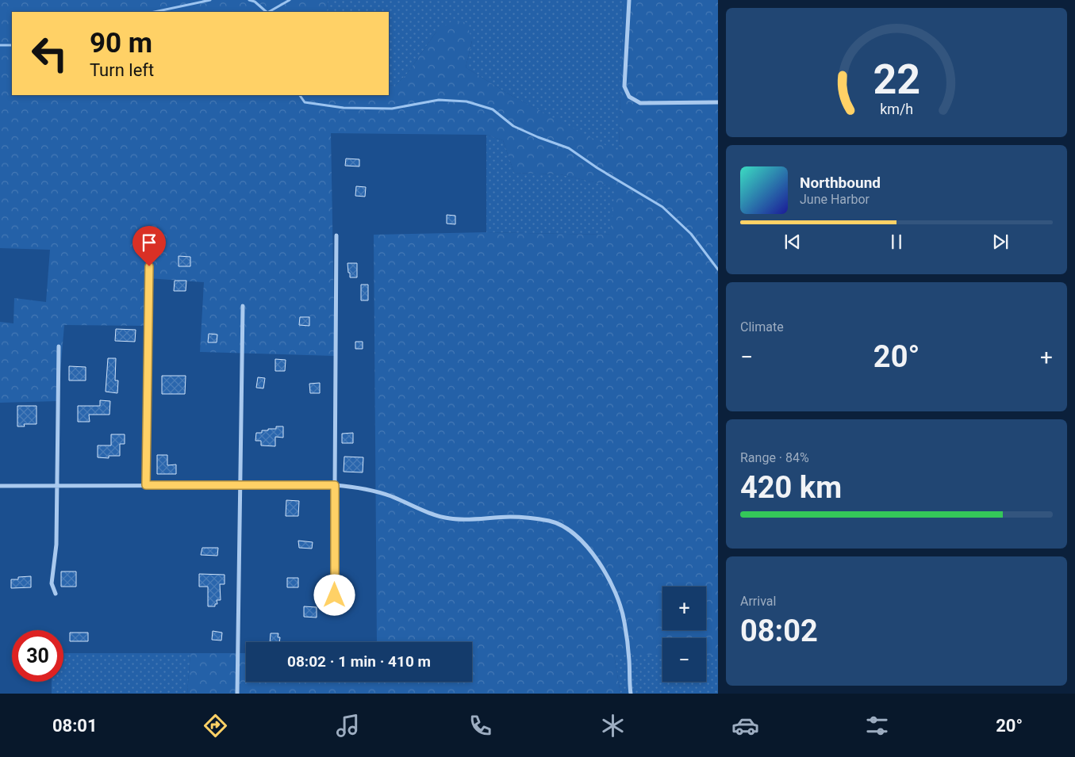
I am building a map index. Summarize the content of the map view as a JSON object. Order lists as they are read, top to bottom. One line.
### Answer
{"page":{"turn":["90 m","Turn left"],"song":["Northbound","June Harbor"],"tile":["Climate",["Range · 84%","420 km"],["Arrival","08:02"]],"heat":["−","20°","+"],"map_buttons":["+","−"],"limit":"30","trip":"08:02 · 1 min · 410 m","tabs":["08:01","20°"],"gauge":["22","km/h"]}}
